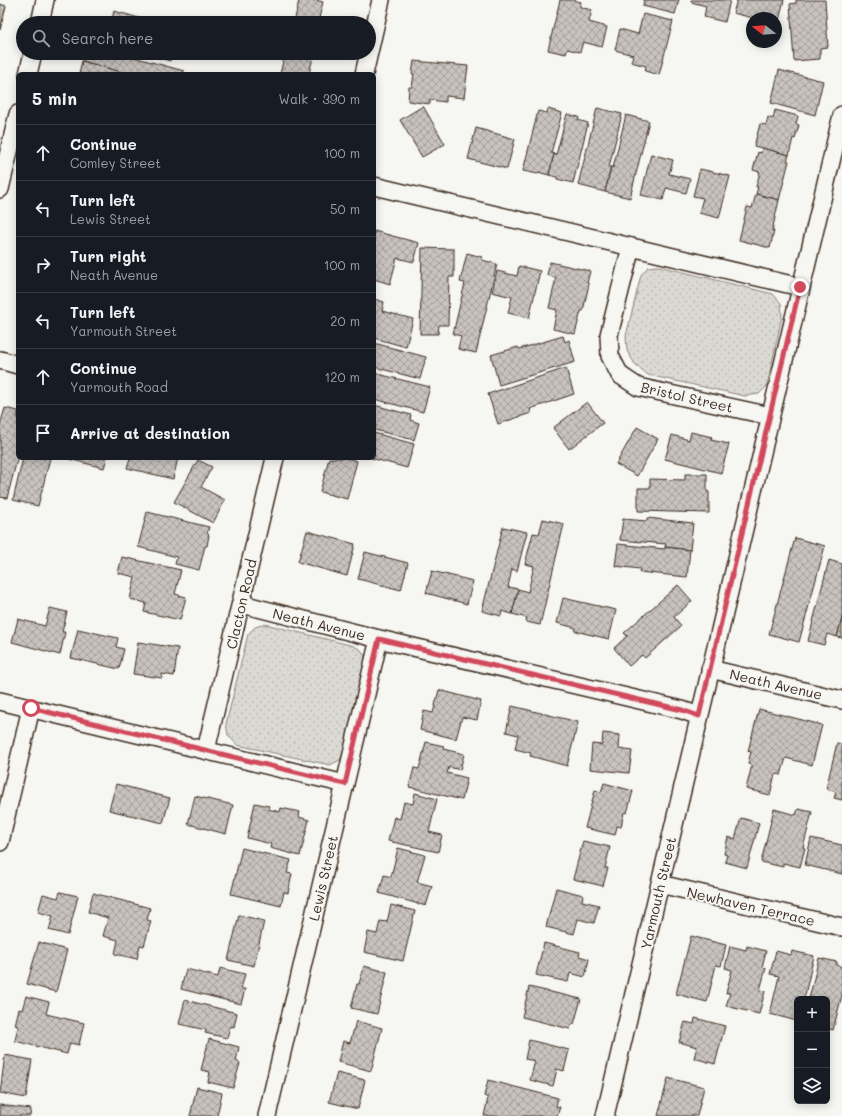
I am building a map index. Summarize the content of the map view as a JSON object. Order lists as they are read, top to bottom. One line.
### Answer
{"streets":{"street":["Bristol Street","Clacton Road","Neath Avenue","Lewis Street","Yarmouth Street","Newhaven Terrace"]},"crossings":[["Bristol Street","Yarmouth Street"],["Clacton Road","Neath Avenue"],["Neath Avenue","Lewis Street"],["Neath Avenue","Yarmouth Street"],["Yarmouth Street","Newhaven Terrace"]],"north":"left","page":{"search":"Search here","heading":["5 min","Walk · 390 m"],"list":[["Continue","Comley Street","100 m"],["Turn left","Lewis Street","50 m"],["Turn right","Neath Avenue","100 m"],["Turn left","Yarmouth Street","20 m"],["Continue","Yarmouth Road","120 m"],"Arrive at destination"],"map_buttons":["+","−"]}}
